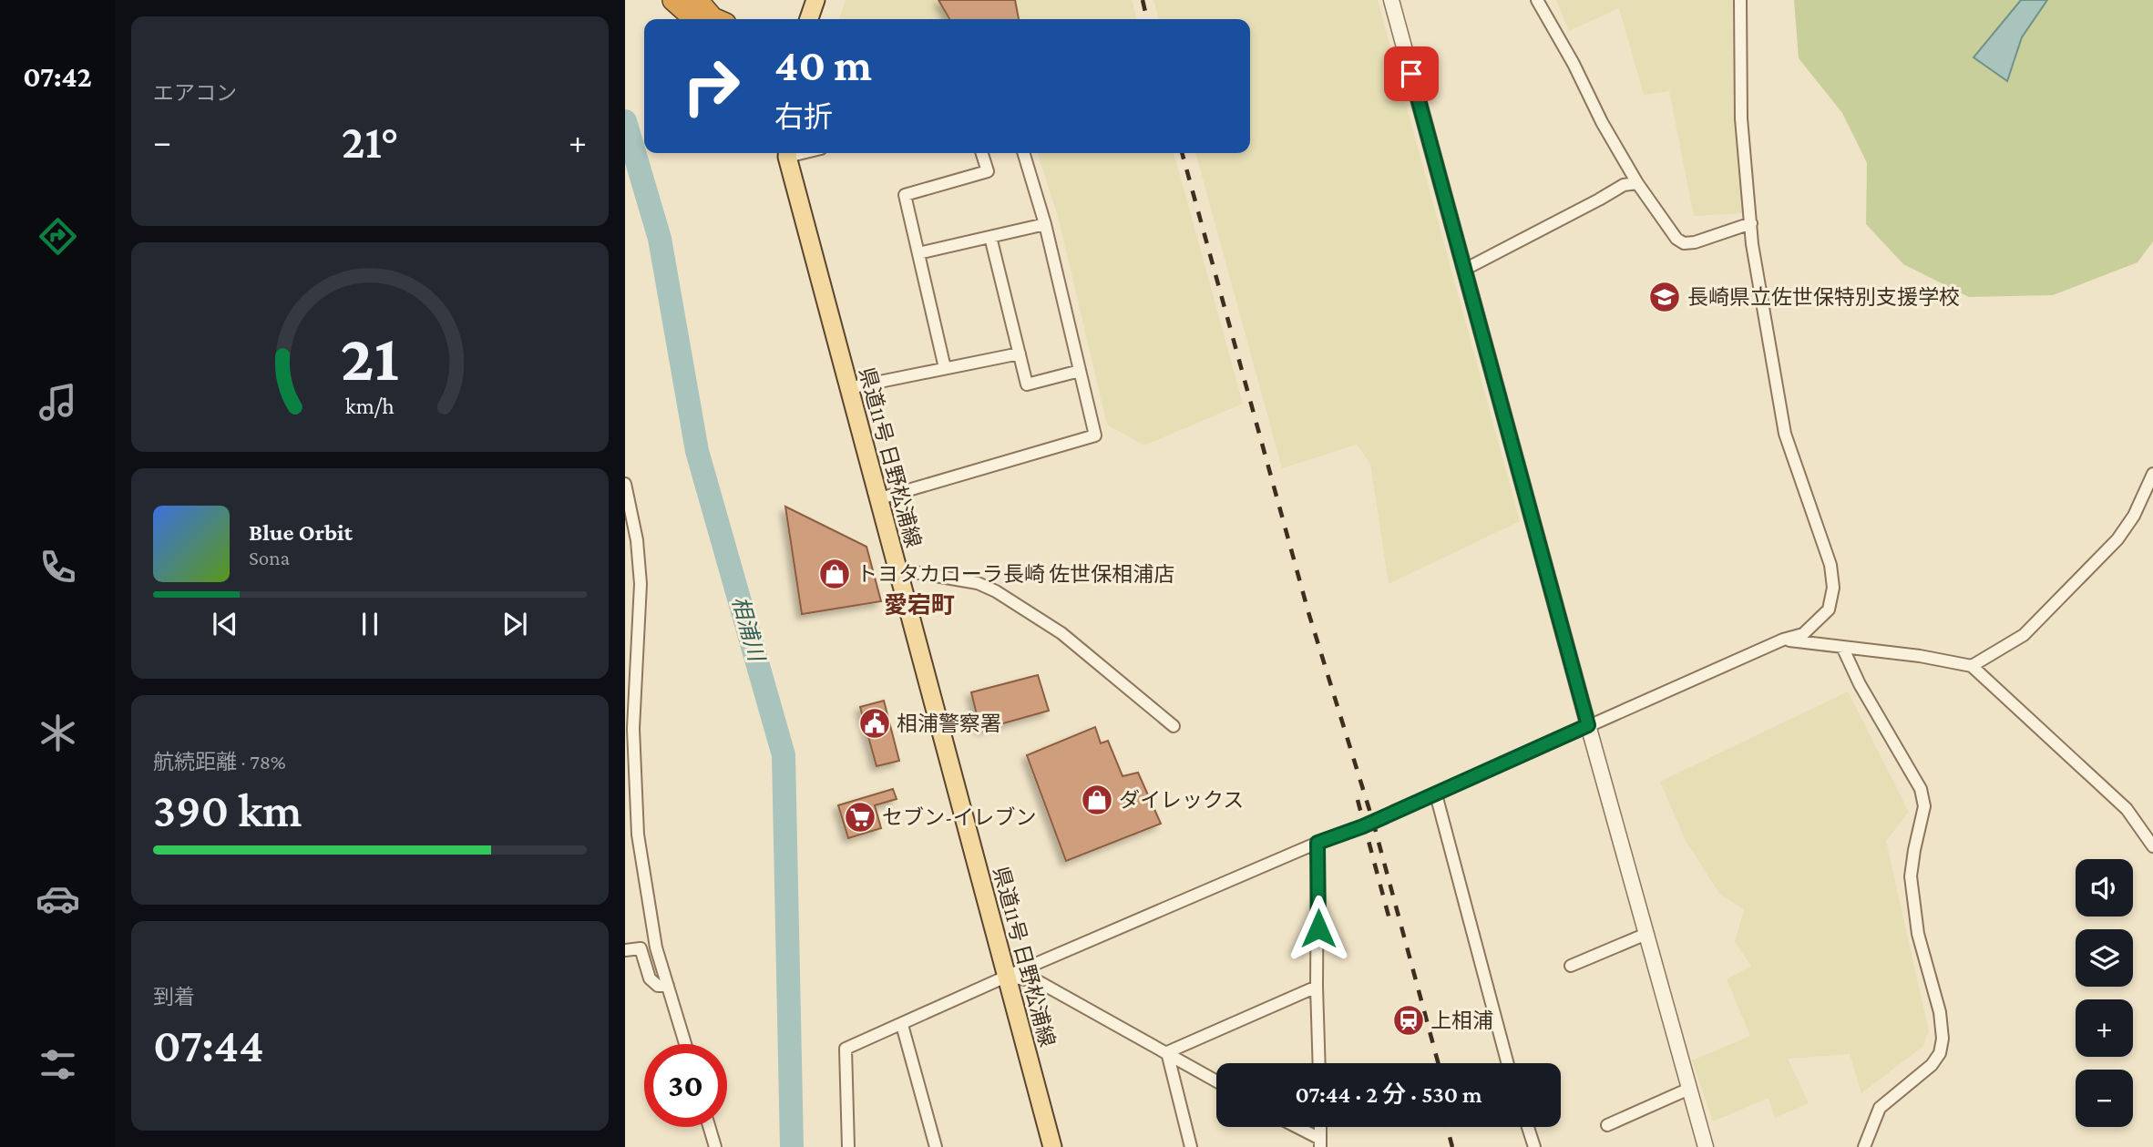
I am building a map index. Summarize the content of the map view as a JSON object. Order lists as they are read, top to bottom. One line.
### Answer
{"streets":{"main road":["県道11号 日野松浦線"]},"districts":["愛宕町"],"water":["相浦川"],"places":{"school or university":["長崎県立佐世保特別支援学校"],"shop":["トヨタカローラ長崎 佐世保相浦店","ダイレックス"],"public building":["相浦警察署"],"supermarket":["セブン-イレブン"],"station":["上相浦"]},"page":{"tabs":"07:42","tile":["エアコン",["航続距離 · 78%","390 km"],["到着","07:44"]],"turn":["40 m","右折"],"heat":["−","21°","+"],"song":["Blue Orbit","Sona"],"map_buttons":["+","−"],"limit":"30","trip":"07:44 · 2 分 · 530 m","gauge":["21","km/h"]}}
